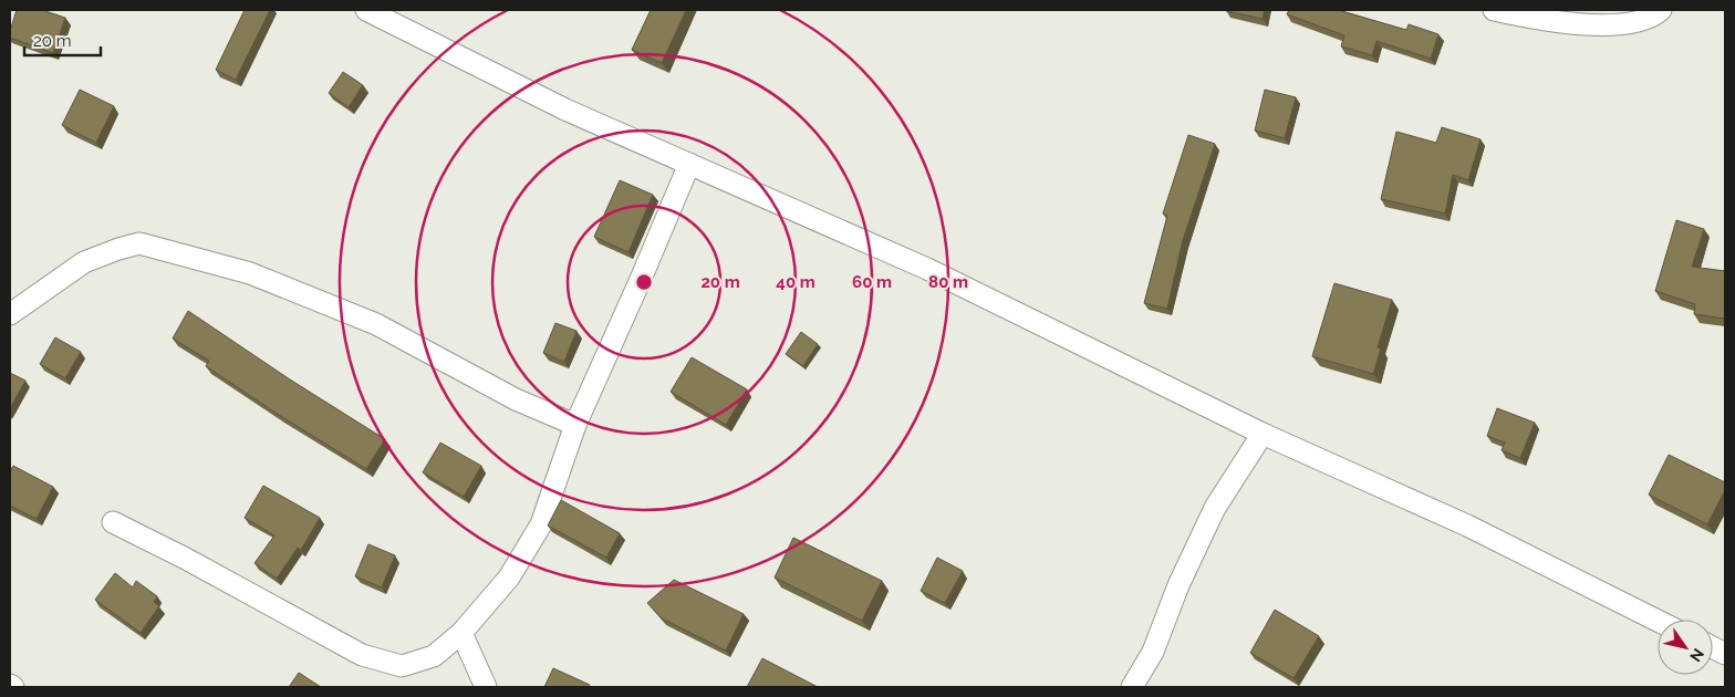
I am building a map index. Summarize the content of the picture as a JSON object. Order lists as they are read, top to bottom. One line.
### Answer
{"scale_bar":"20 m","north":"bottom right","rings":["20 m","40 m","60 m","80 m"]}
